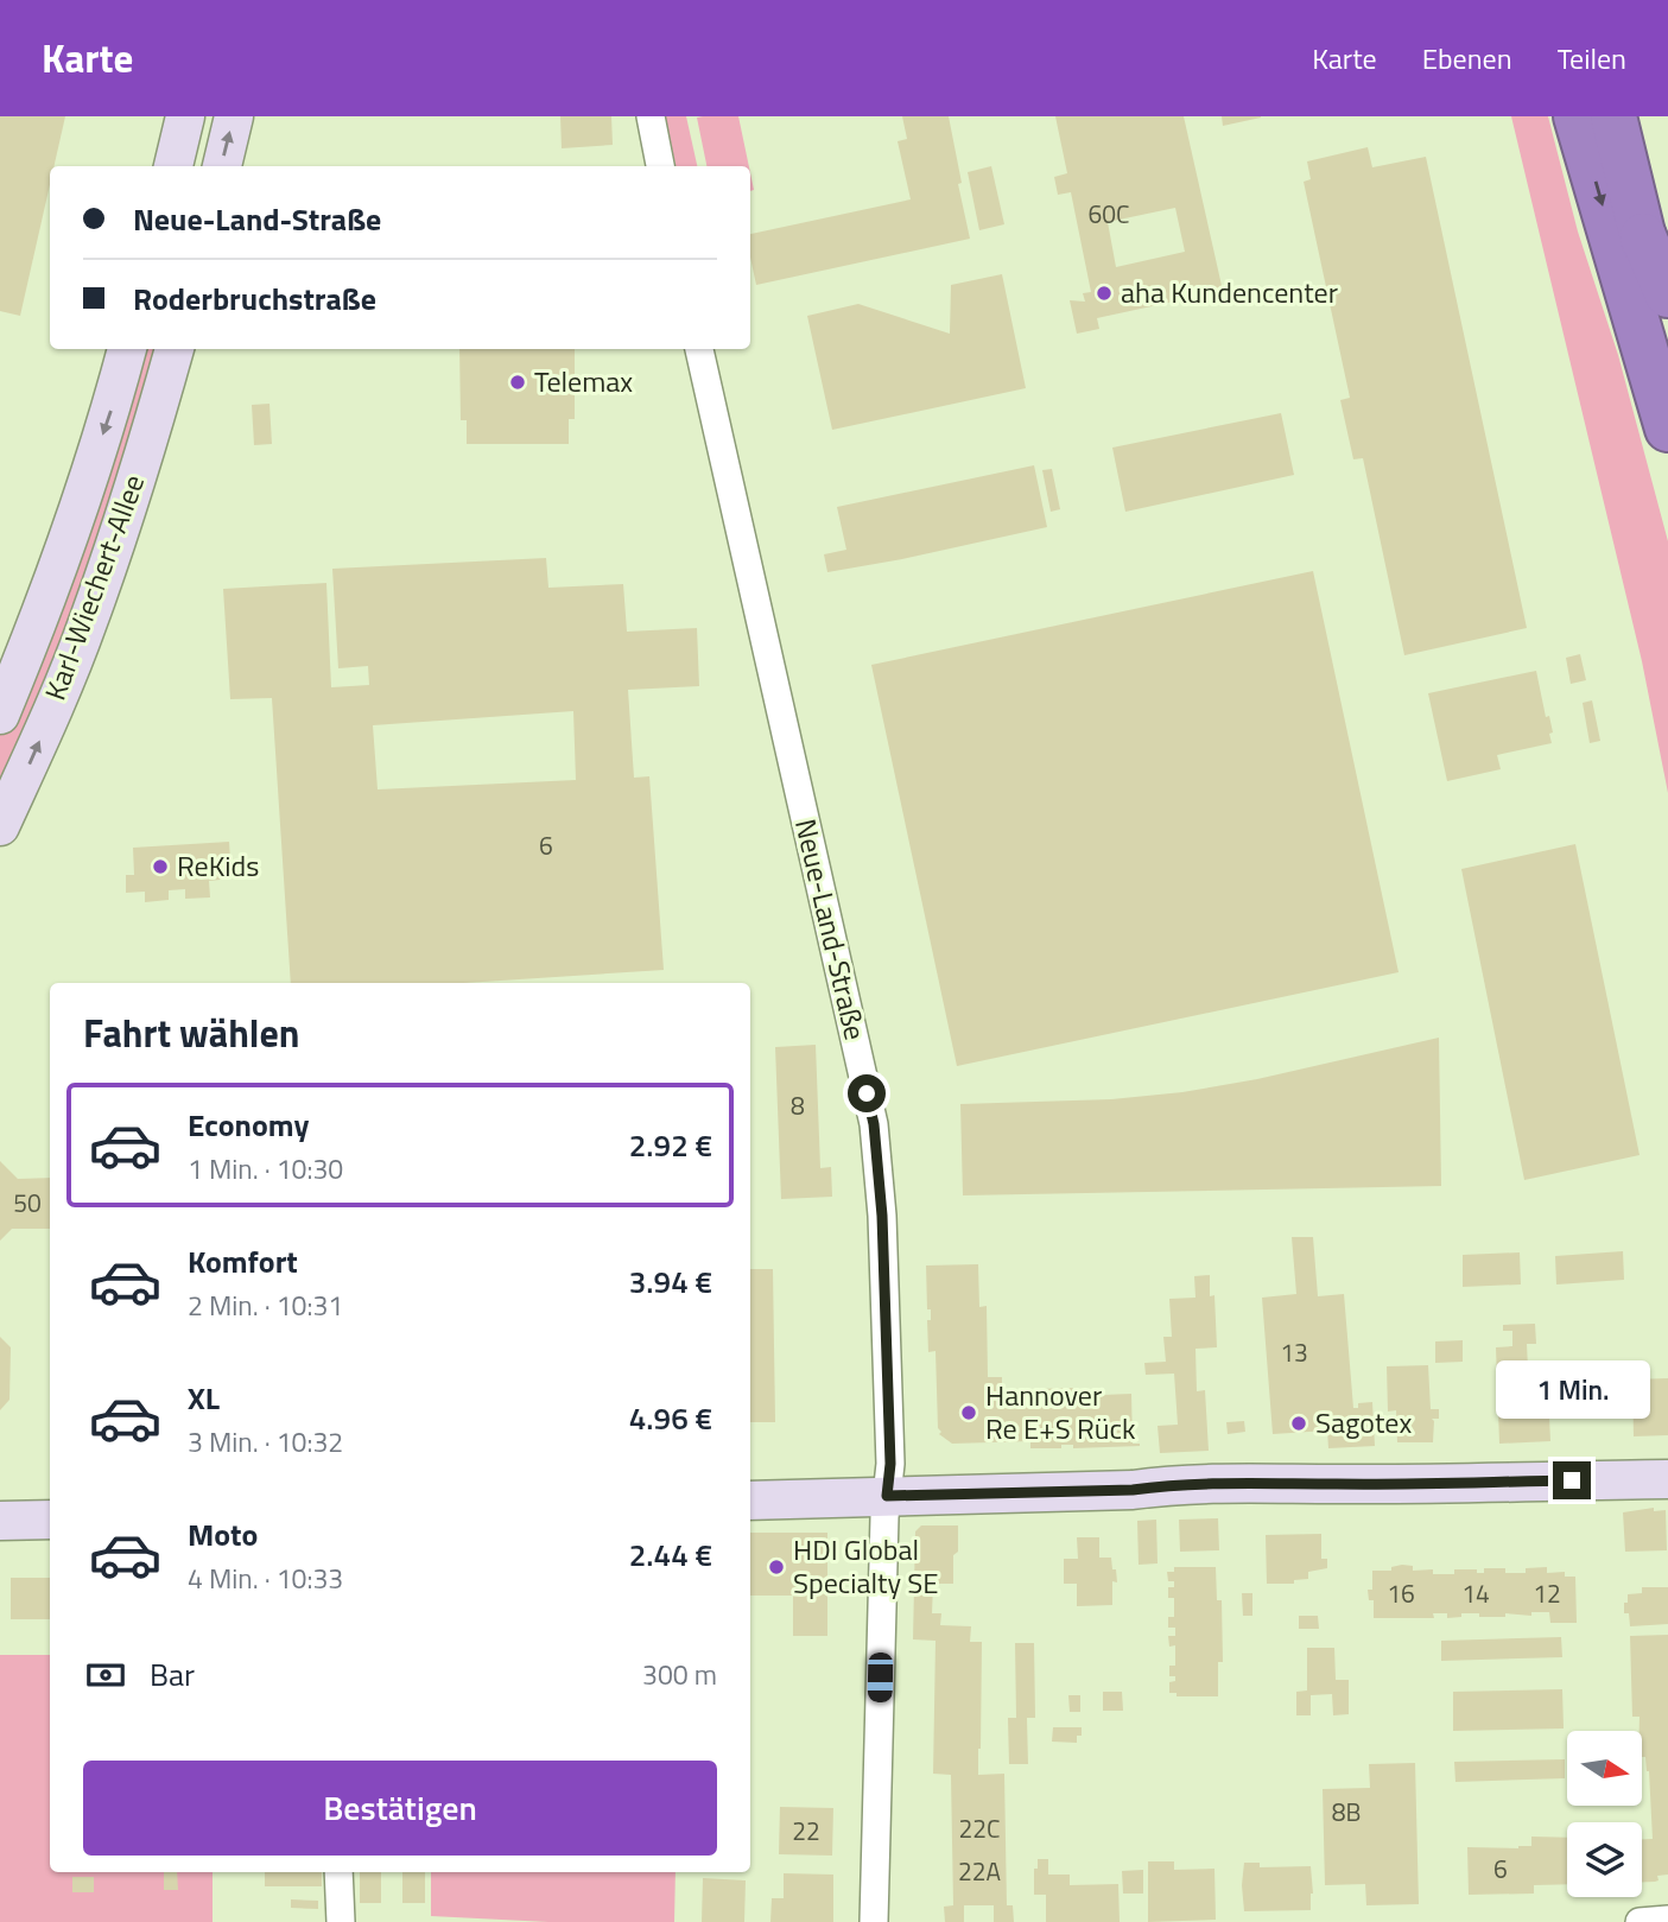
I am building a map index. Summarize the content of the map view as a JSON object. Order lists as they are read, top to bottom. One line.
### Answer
{"streets":{"main road":["Karl-Wiechert-Allee"],"street":["Neue-Land-Straße"]},"places":["aha Kundencenter","Telemax","ReKids","Hannover Re E+S Rück","Sagotex","HDI Global Specialty SE"],"house_numbers":["60C","6","8","50","13","16","14","12","8B","22C","22","6","22A"],"north":"right","page":{"header":"Karte","nav":["Karte","Ebenen","Teilen"],"banner":["Neue-Land-Straße","Roderbruchstraße"],"heading":"Fahrt wählen","list":[{"name":"Economy","note":"1 Min. · 10:30","value":"2.92 €"},{"name":"Komfort","note":"2 Min. · 10:31","value":"3.94 €"},{"name":"XL","note":"3 Min. · 10:32","value":"4.96 €"},{"name":"Moto","note":"4 Min. · 10:33","value":"2.44 €"}],"bubble":"1 Min.","pay":["Bar","300 m"],"buttons":"Bestätigen"}}
